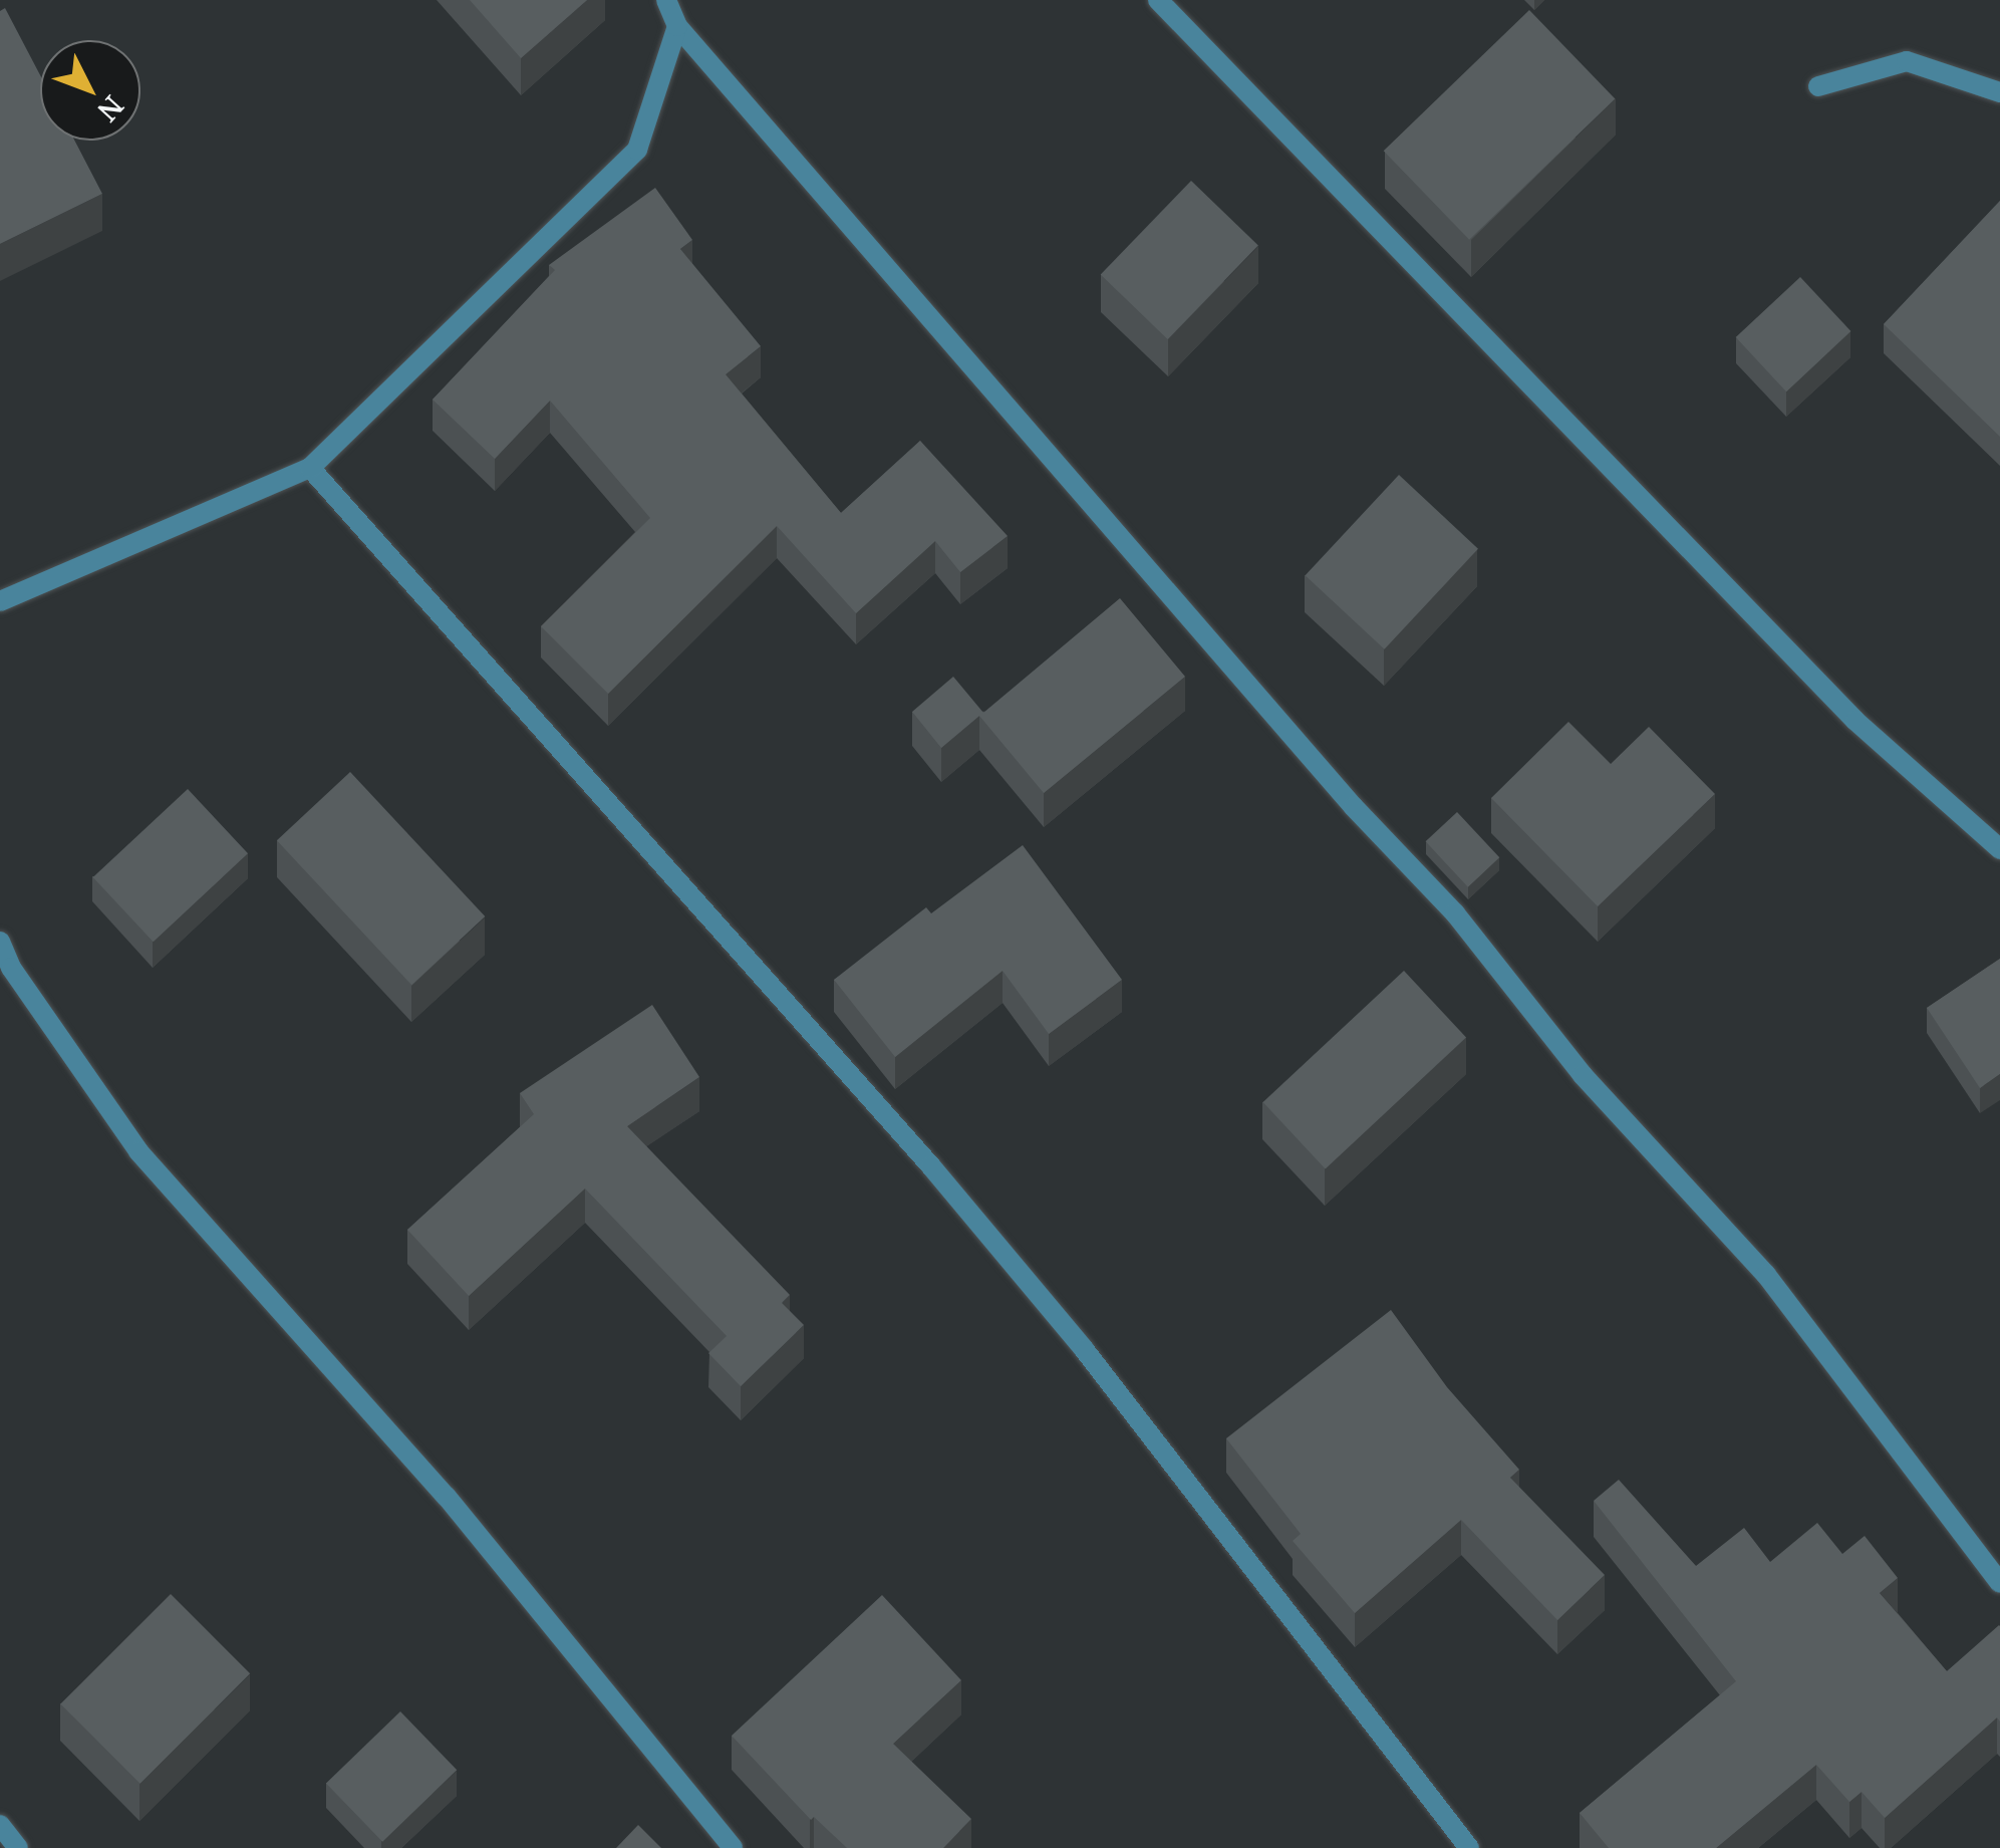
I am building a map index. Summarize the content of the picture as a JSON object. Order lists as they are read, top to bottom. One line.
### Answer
{"north":"bottom right"}
